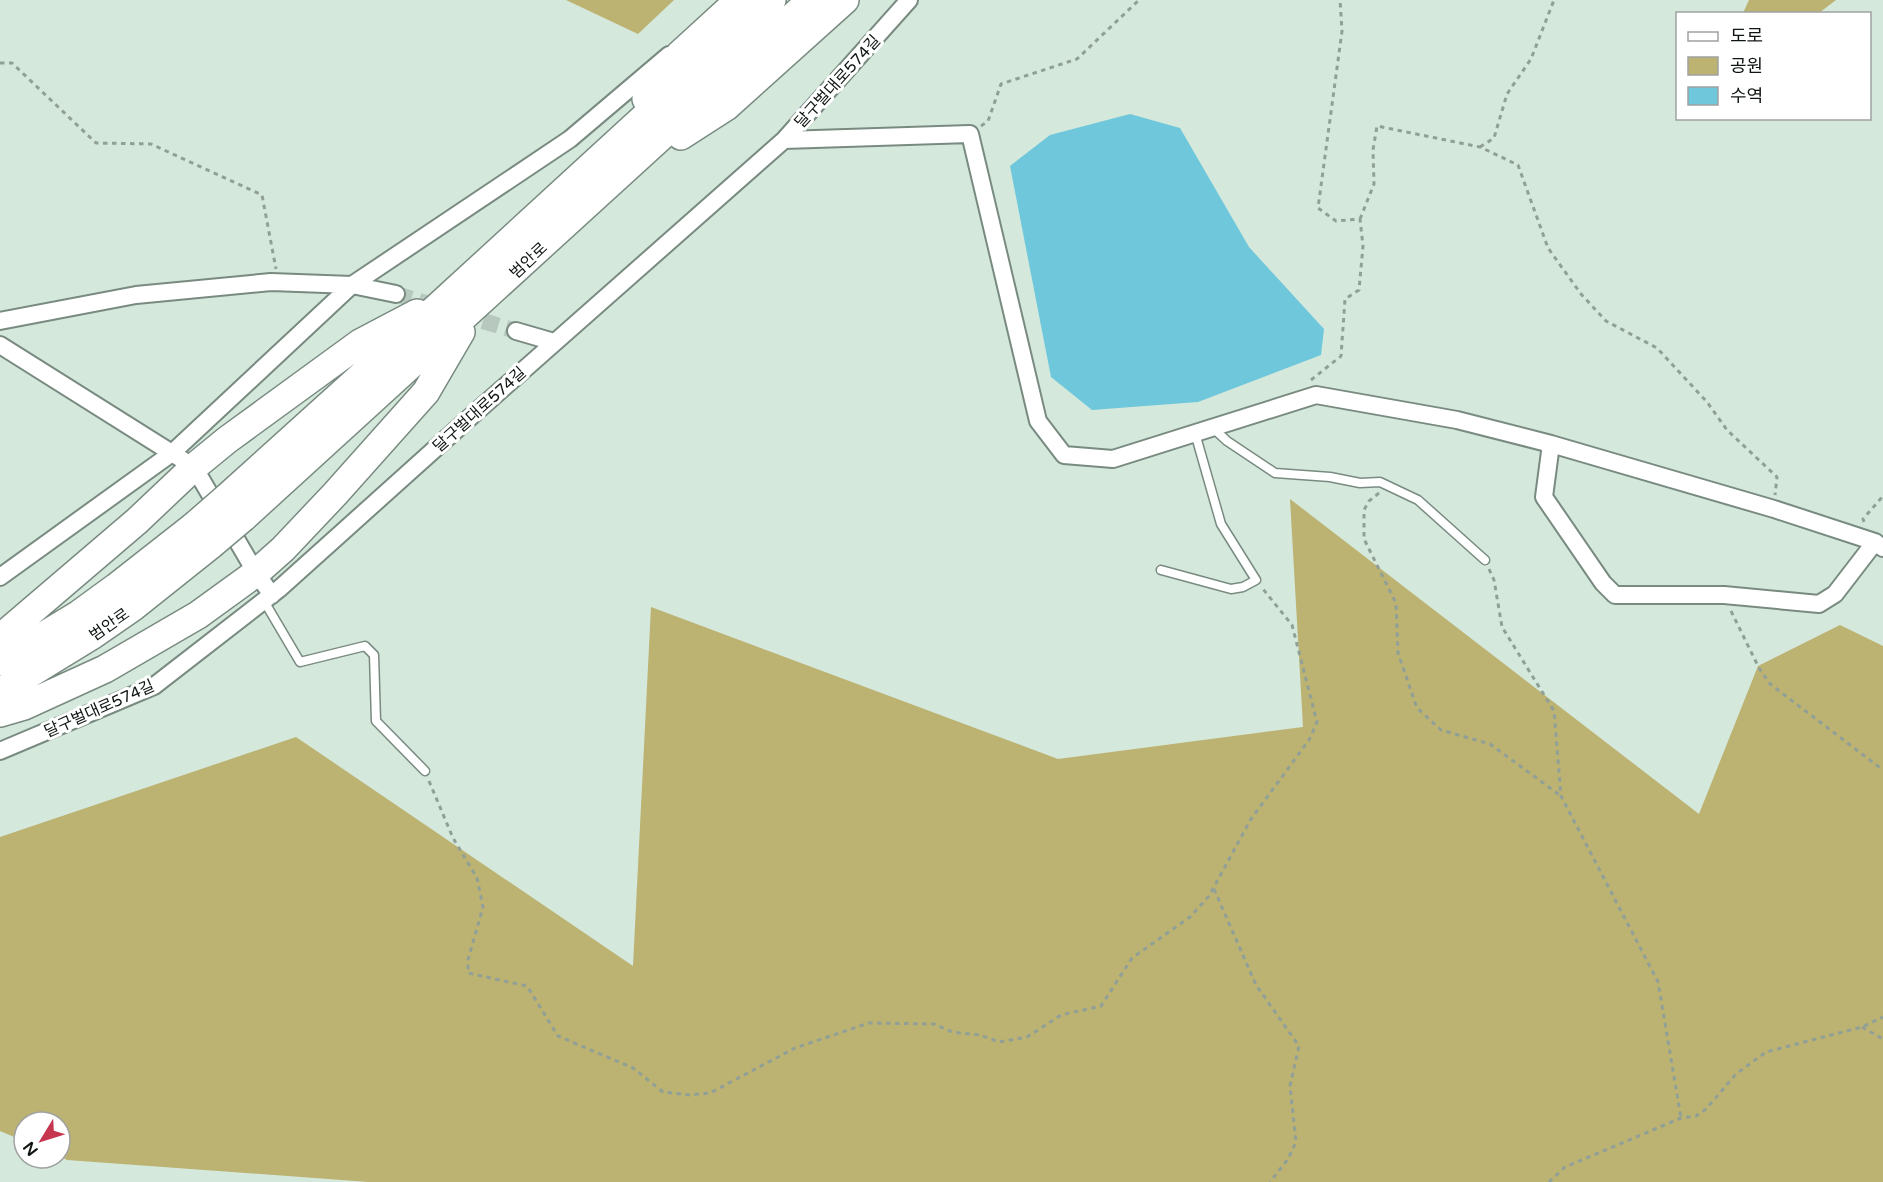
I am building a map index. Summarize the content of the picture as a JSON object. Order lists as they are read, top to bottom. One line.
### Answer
{"streets":{"highway":["범안로"],"street":["달구벌대로574길"]},"legend":["도로","공원","수역"],"north":"bottom left"}
